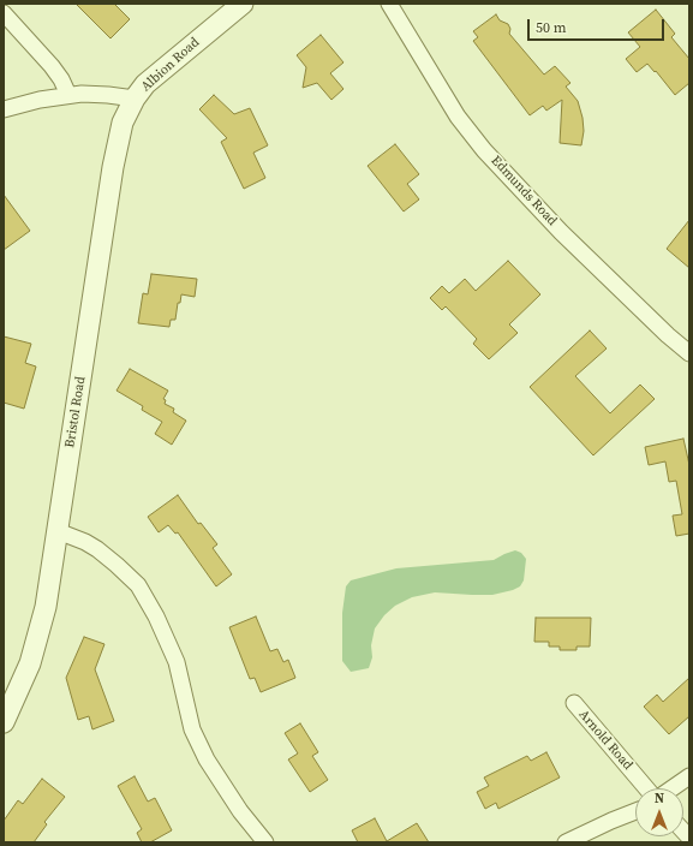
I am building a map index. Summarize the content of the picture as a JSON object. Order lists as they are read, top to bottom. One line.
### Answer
{"streets":{"street":["Albion Road","Edmunds Road","Bristol Road","Arnold Road"]},"crossings":[["Albion Road","Bristol Road"]],"scale_bar":"50 m","north":"top"}
